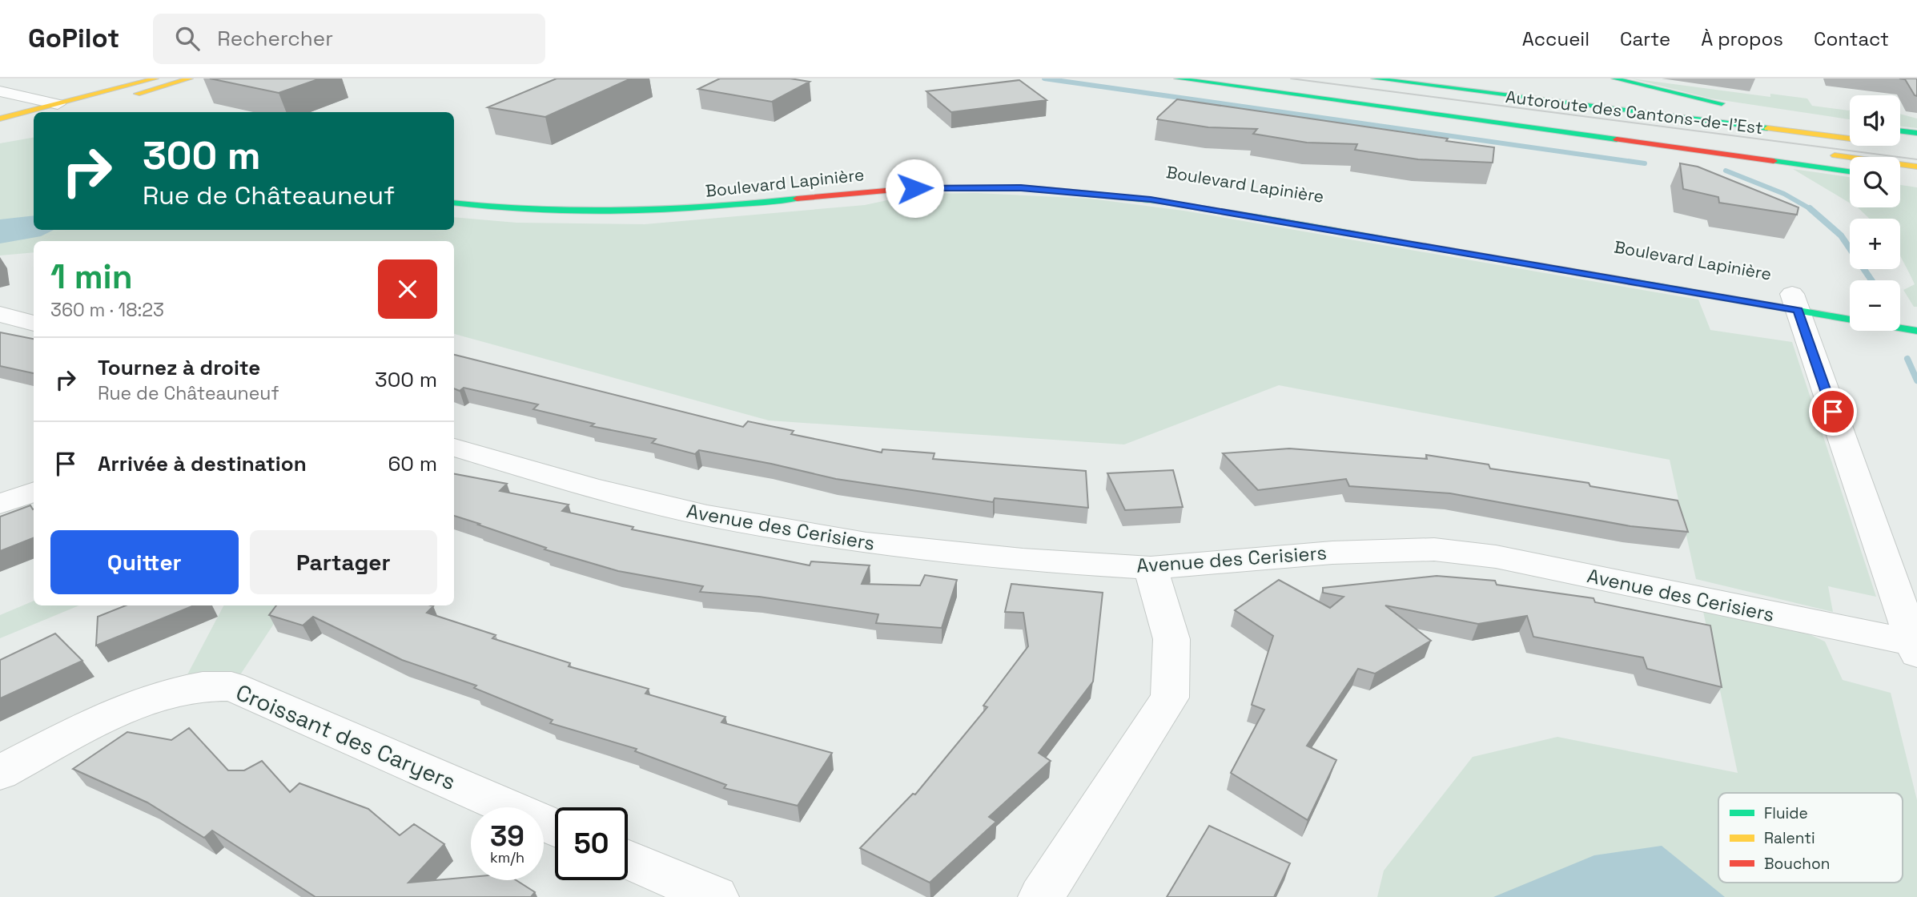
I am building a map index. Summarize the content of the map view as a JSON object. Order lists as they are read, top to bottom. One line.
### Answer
{"streets":{"main road":["Autoroute des Cantons-de-l'Est","Boulevard Lapinière"],"street":["Avenue des Cerisiers","Croissant des Caryers"]},"legend":["Fluide","Ralenti","Bouchon"],"page":{"header":"GoPilot","search":"Rechercher","nav":["Accueil","Carte","À propos","Contact"],"map_buttons":["+","−"],"turn":["300 m","Rue de Châteauneuf"],"heading":["1 min","360 m · 18:23"],"list":[{"name":"Tournez à droite","note":"Rue de Châteauneuf","value":"300 m"},{"name":"Arrivée à destination","value":"60 m"}],"buttons":["Quitter","Partager"],"speed":"39 km/h","limit":"50"}}
